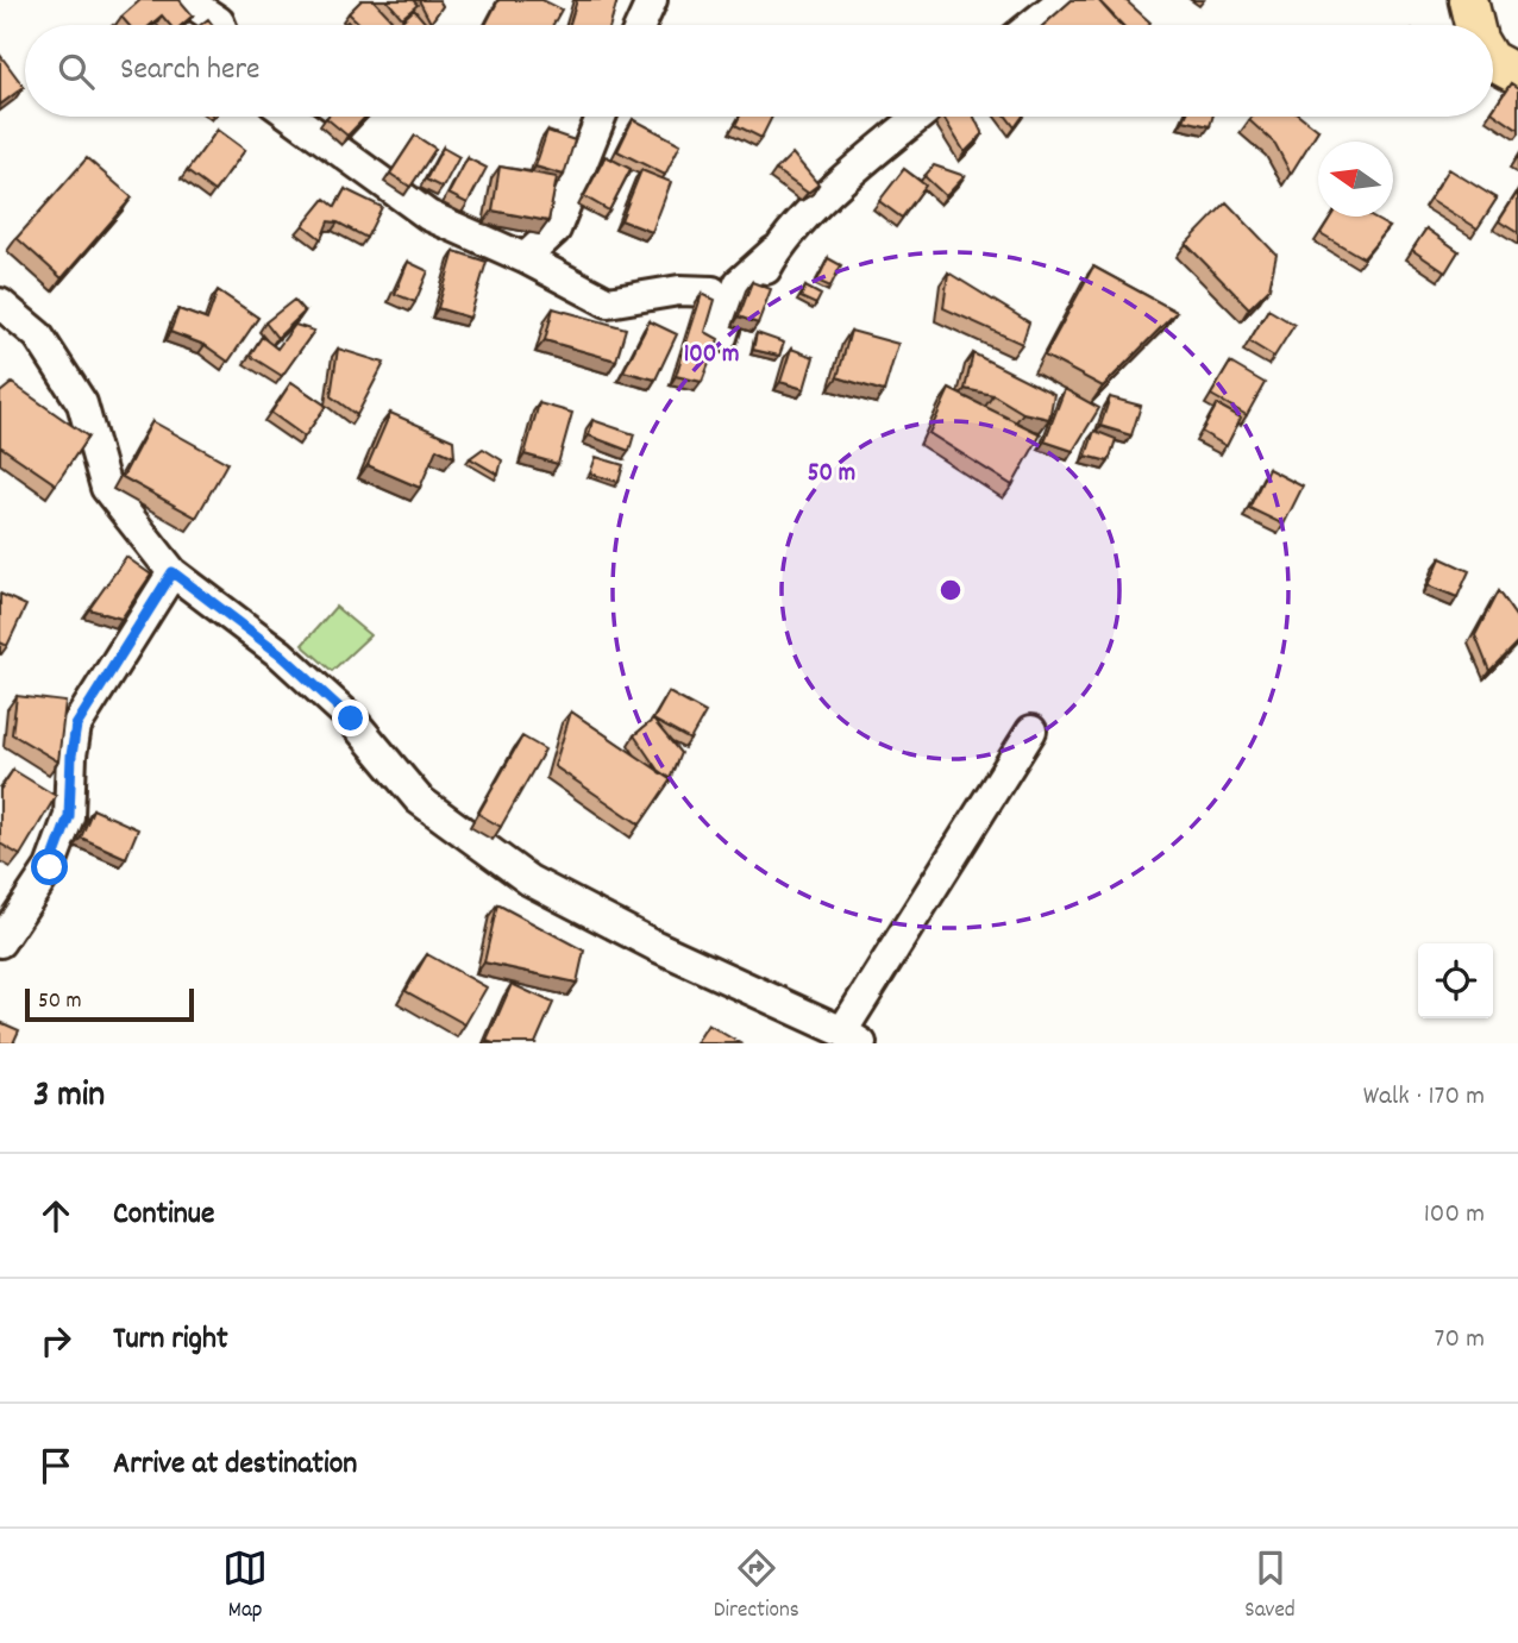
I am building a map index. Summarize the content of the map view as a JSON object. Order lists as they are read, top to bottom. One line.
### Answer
{"scale_bar":"50 m","north":"left","page":{"search":"Search here","scale":"50 m","heading":["3 min","Walk · 170 m"],"list":[["Continue","100 m"],["Turn right","70 m"],"Arrive at destination"],"nav":["Map","Directions","Saved"]},"rings":["100 m","50 m"]}
